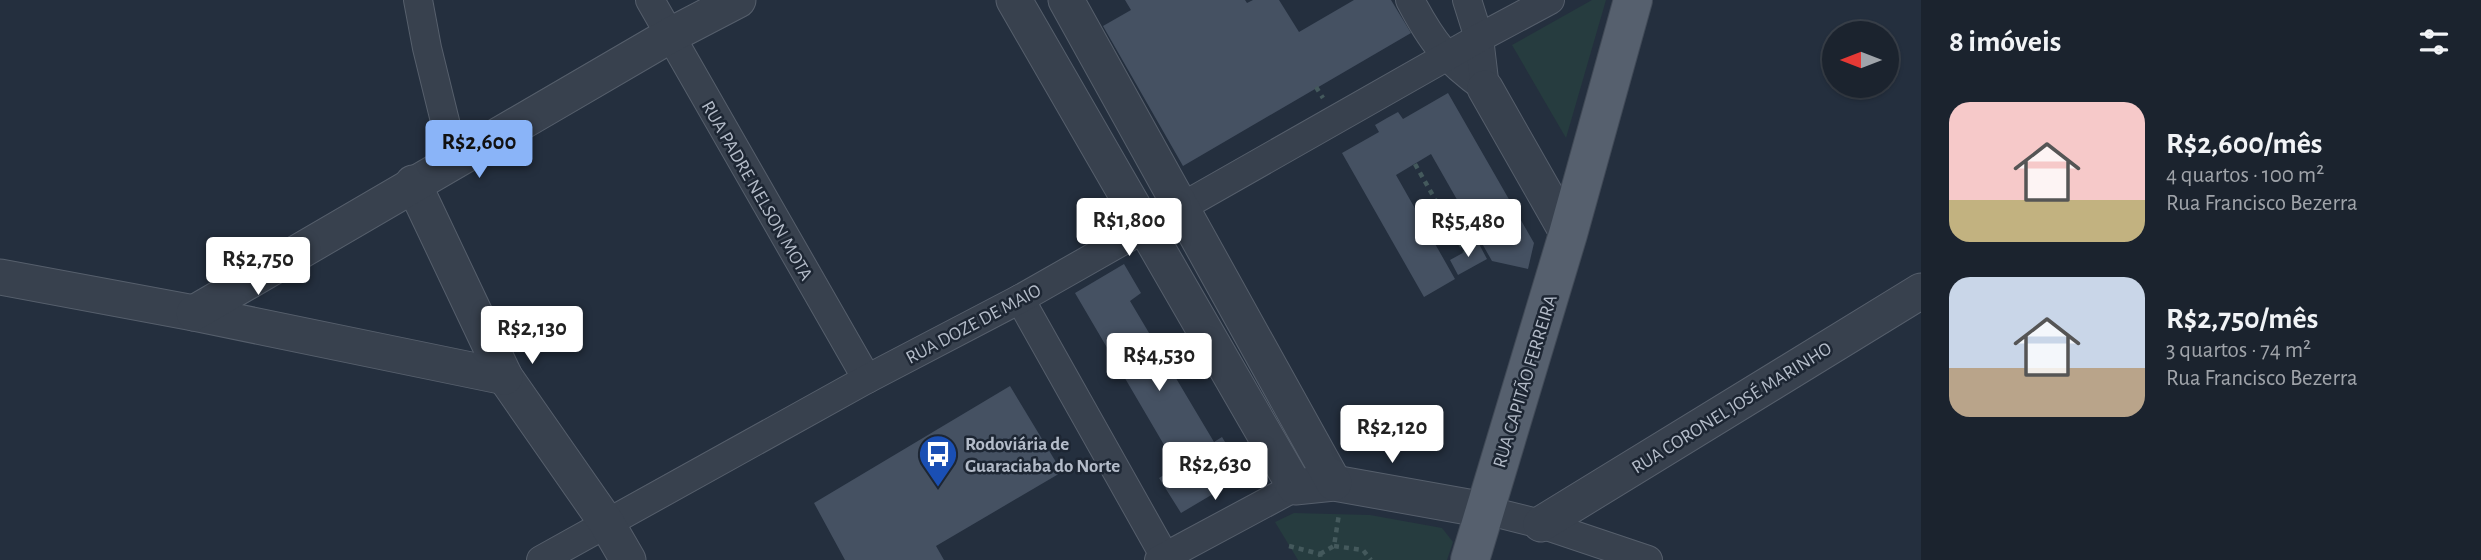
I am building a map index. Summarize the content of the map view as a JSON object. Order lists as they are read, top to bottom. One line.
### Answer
{"streets":{"main road":["RUA CAPITÃO FERREIRA"],"street":["RUA PADRE NELSON MOTA","RUA DOZE DE MAIO","RUA CORONEL JOSÉ MARINHO"]},"crossings":[["RUA PADRE NELSON MOTA","RUA DOZE DE MAIO"]],"places":{"bus stop":["Rodoviária de Guaraciaba do Norte"]},"north":"left","page":{"heading":"8 imóveis","list":[{"name":"R$2,600/mês","note":"4 quartos · 100 m² · Rua Francisco Bezerra"},{"name":"R$2,750/mês","note":"3 quartos · 74 m² · Rua Francisco Bezerra"}],"price":["R$2,600","R$1,800","R$5,480","R$2,750","R$2,130","R$4,530","R$2,120","R$2,630"]}}
